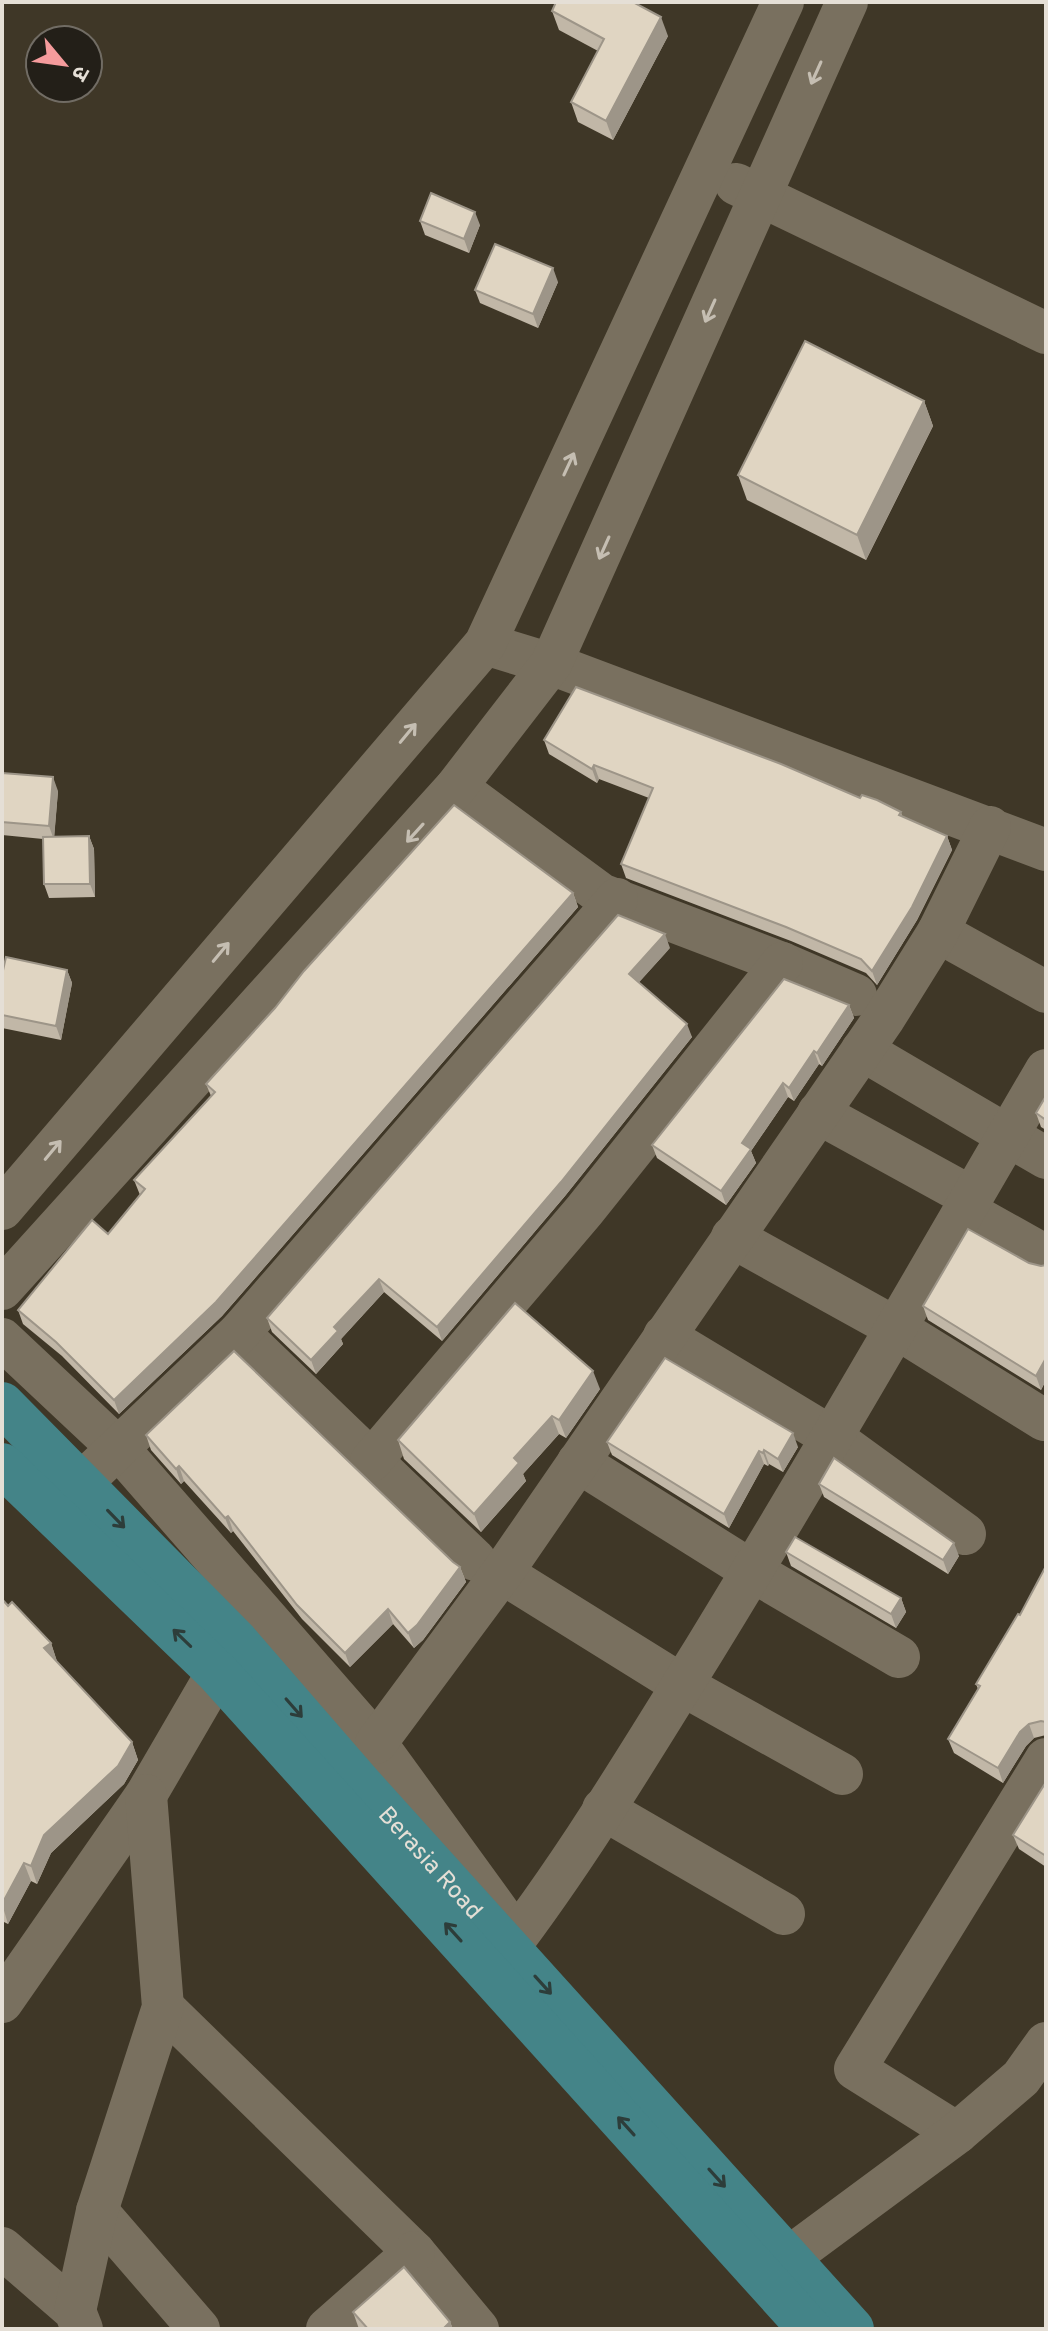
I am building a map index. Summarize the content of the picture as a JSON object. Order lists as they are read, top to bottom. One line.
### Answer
{"streets":{"main road":["Berasia Road"]},"north":"bottom right"}
